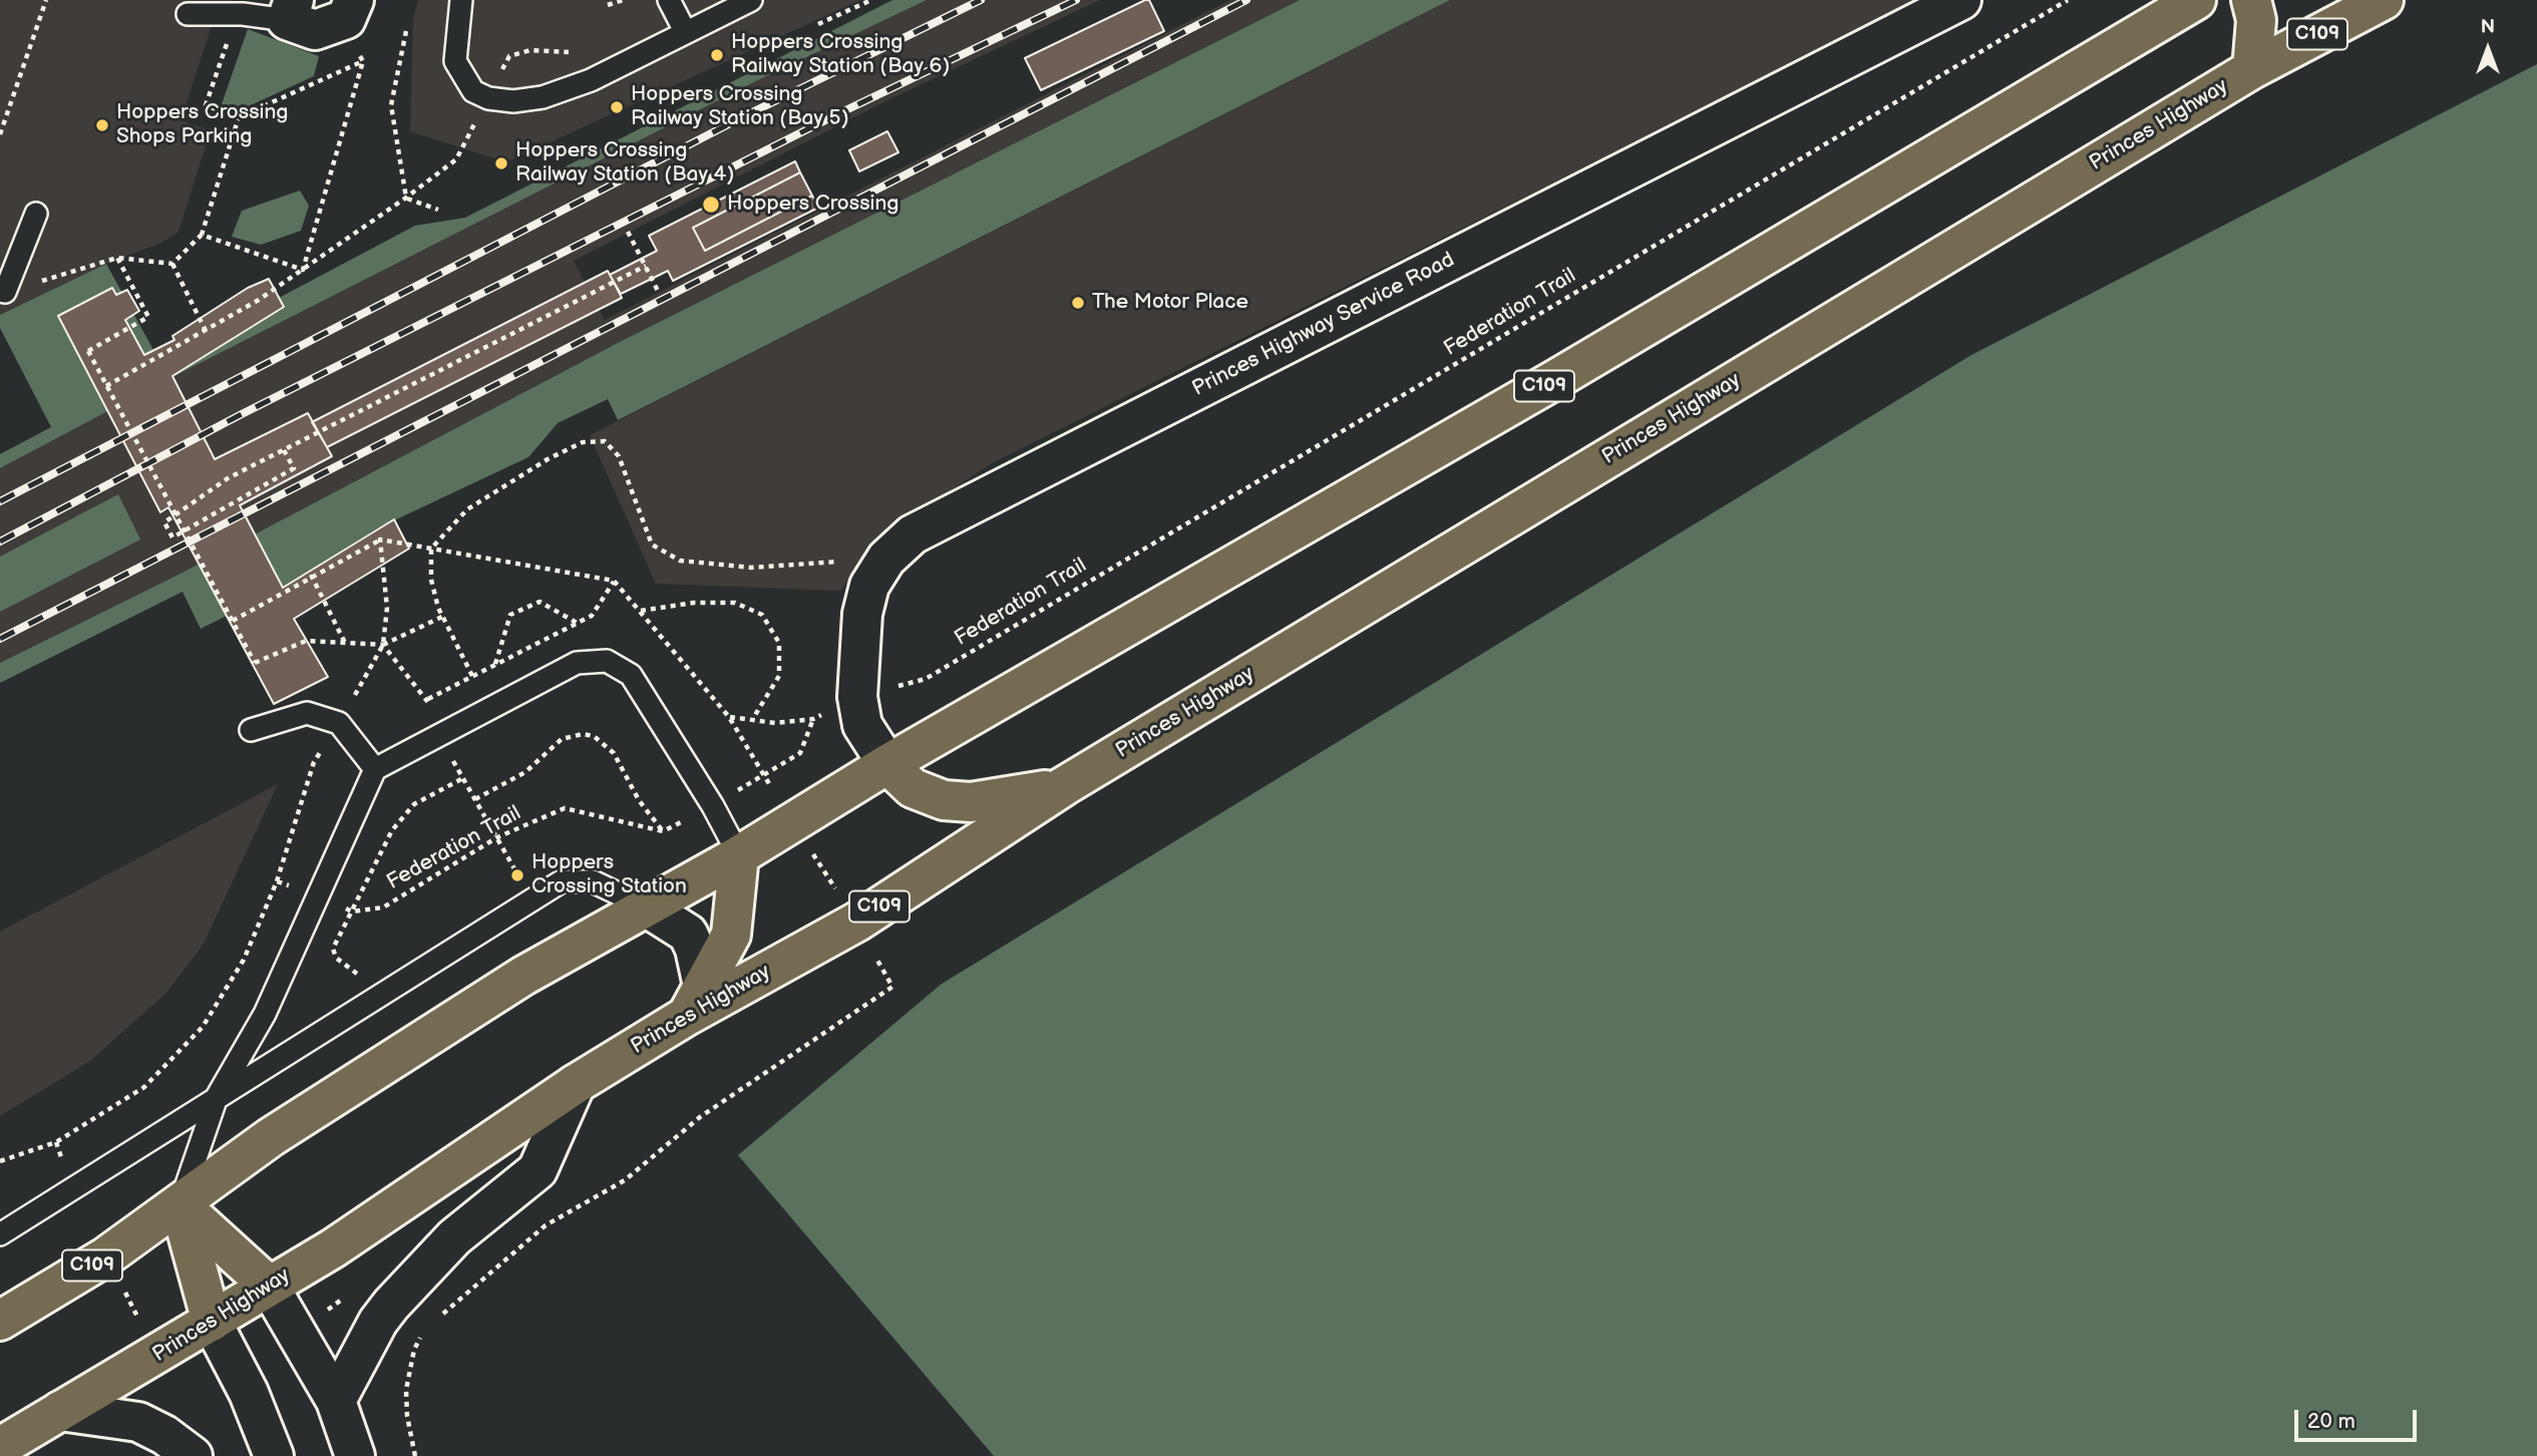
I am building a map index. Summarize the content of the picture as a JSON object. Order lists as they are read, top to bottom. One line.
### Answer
{"streets":{"highway":["C109","Princes Highway"],"street":["Princes Highway Service Road"],"path":["Federation Trail"]},"crossings":[["C109","Princes Highway Service Road"],["Federation Trail","Princes Highway Service Road"]],"places":["Hoppers Crossing Railway Station (Bay 6)","Hoppers Crossing Railway Station (Bay 5)","Hoppers Crossing Shops Parking","Hoppers Crossing Railway Station (Bay 4)","Hoppers Crossing","The Motor Place","Hoppers Crossing Station"],"scale_bar":"20 m","north":"top"}
